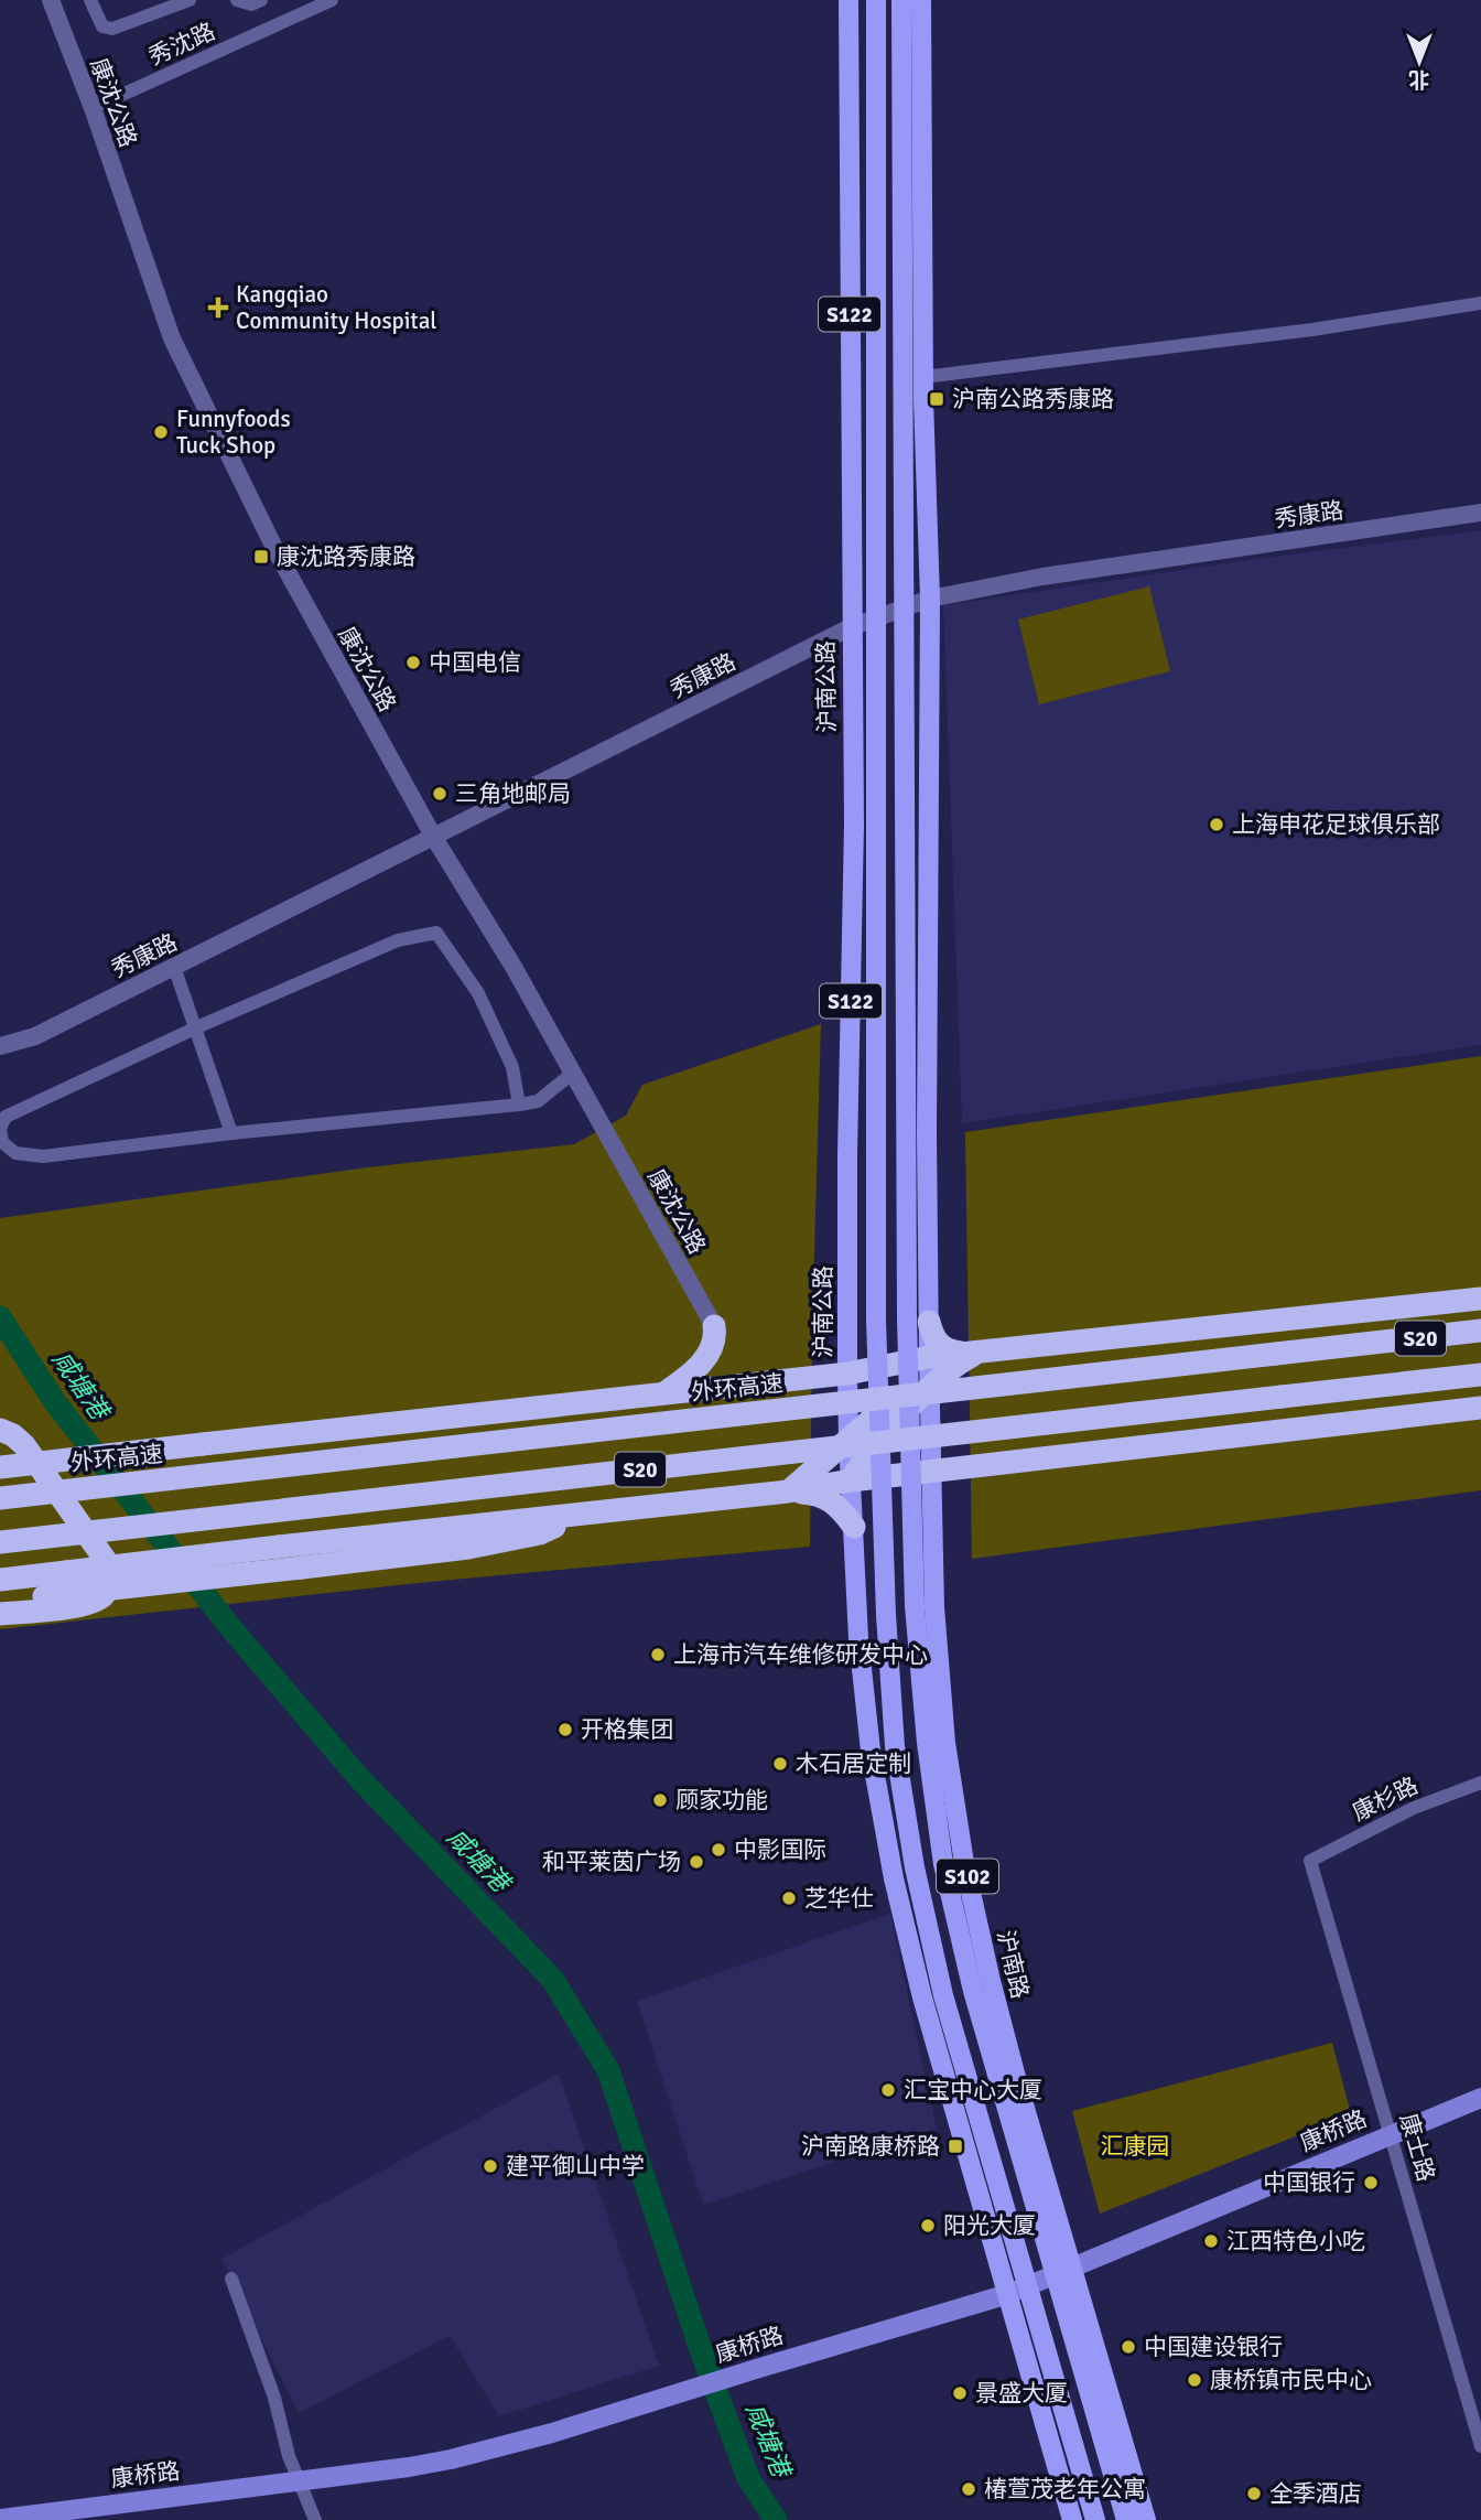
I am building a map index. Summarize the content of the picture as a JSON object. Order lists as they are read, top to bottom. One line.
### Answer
{"streets":{"highway":["S20","外环高速"],"main road":["S122","沪南公路","S102","沪南路","康桥路"],"street":["秀沈路","康沈公路","秀康路","康杉路","康士路"]},"crossings":[["秀沈路","康沈公路"],["康沈公路","秀康路"],["秀康路","沪南公路"],["康杉路","康士路"],["沪南路","康桥路"],["康桥路","康士路"]],"water":["咸塘港"],"parks":["汇康园"],"places":{"health":["Kangqiao Community Hospital"],"transit":["沪南公路秀康路","康沈路秀康路","沪南路康桥路"],"other":["Funnyfoods Tuck Shop","中国电信","三角地邮局","上海申花足球俱乐部","上海市汽车维修研发中心","开格集团","木石居定制","顾家功能","中影国际","和平莱茵广场","芝华仕","汇宝中心大厦","建平御山中学","中国银行","阳光大厦","江西特色小吃","中国建设银行","康桥镇市民中心","景盛大厦","椿萱茂老年公寓","全季酒店"]},"north":"bottom"}
